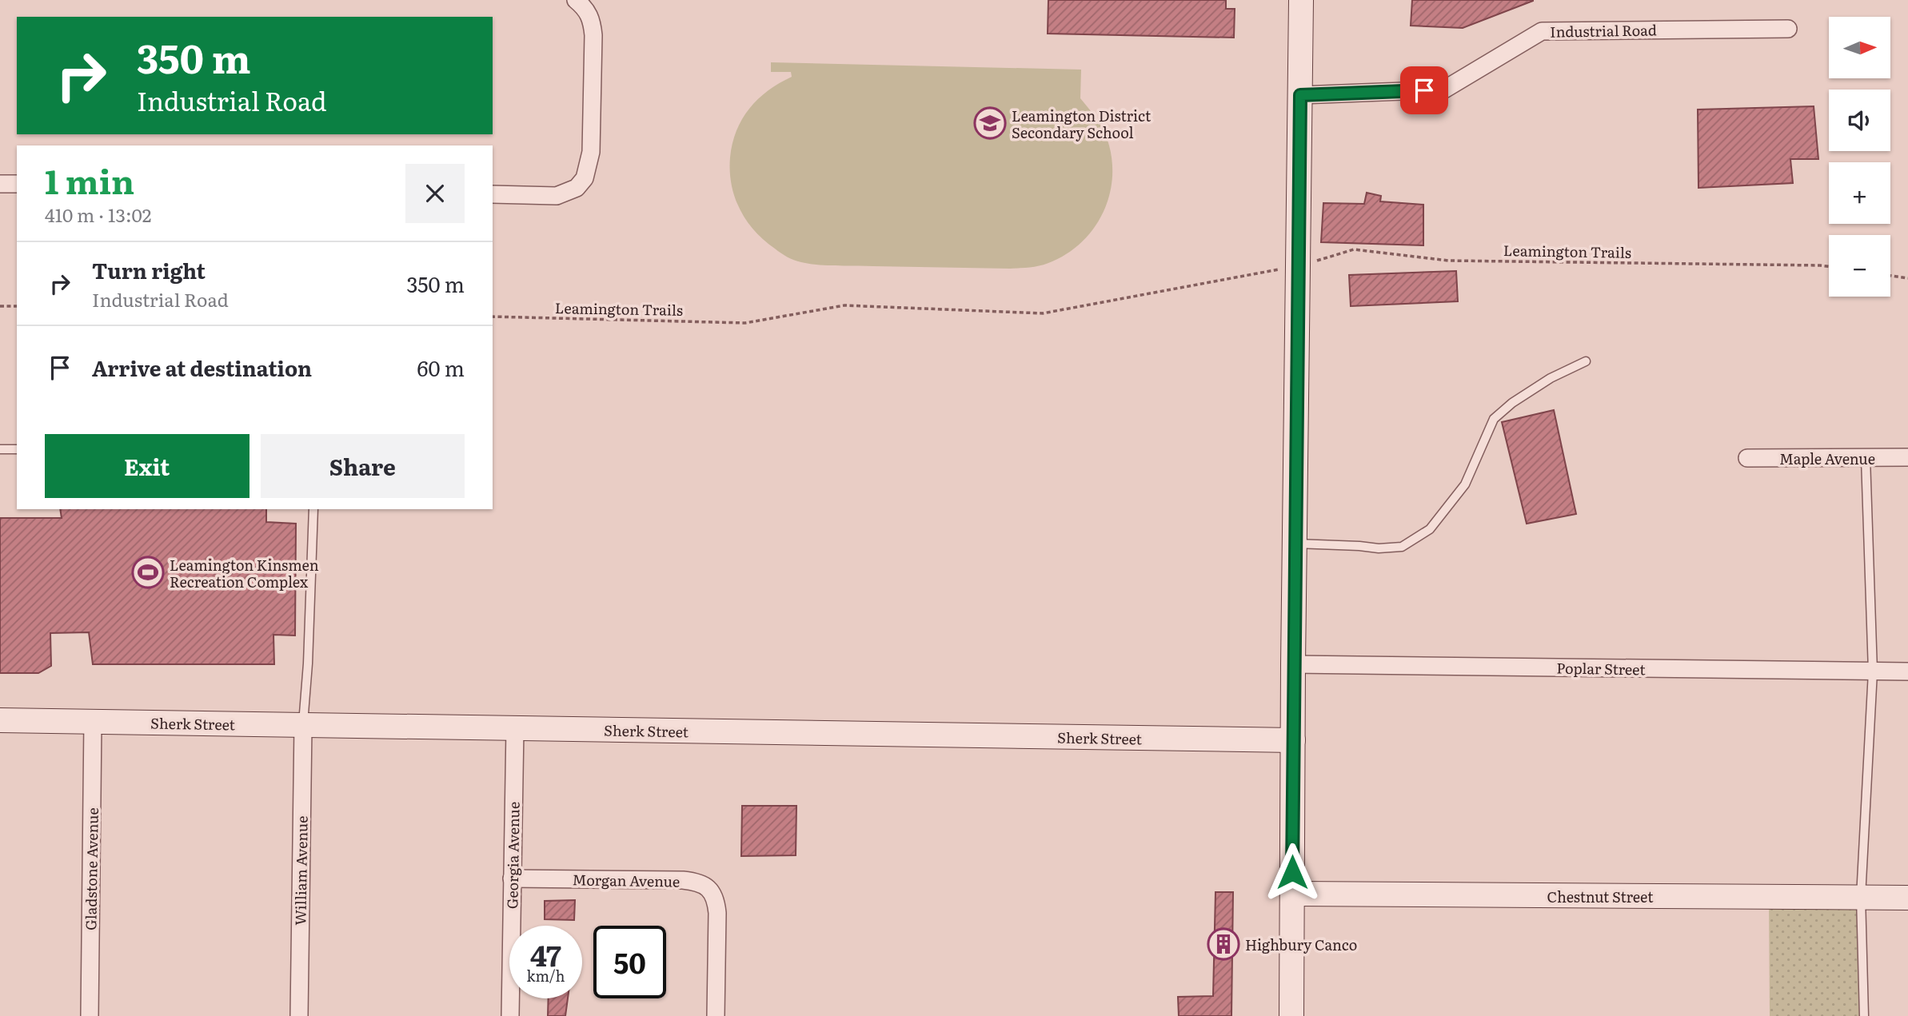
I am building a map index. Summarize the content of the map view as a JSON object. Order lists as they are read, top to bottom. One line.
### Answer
{"streets":{"street":["Industrial Road","Maple Avenue","Poplar Street","Sherk Street","Georgia Avenue","Gladstone Avenue","William Avenue","Morgan Avenue","Chestnut Street"],"path":["Leamington Trails"]},"crossings":[["Sherk Street","Georgia Avenue"],["Sherk Street","Gladstone Avenue"],["Sherk Street","William Avenue"],["Georgia Avenue","Morgan Avenue"]],"places":{"school or university":["Leamington District Secondary School"],"sports":["Leamington Kinsmen Recreation Complex"],"building":["Highbury Canco"]},"north":"right","page":{"map_buttons":["+","−"],"turn":["350 m","Industrial Road"],"heading":["1 min","410 m · 13:02"],"list":[{"name":"Turn right","note":"Industrial Road","value":"350 m"},{"name":"Arrive at destination","value":"60 m"}],"buttons":["Exit","Share"],"speed":"47 km/h","limit":"50"}}
